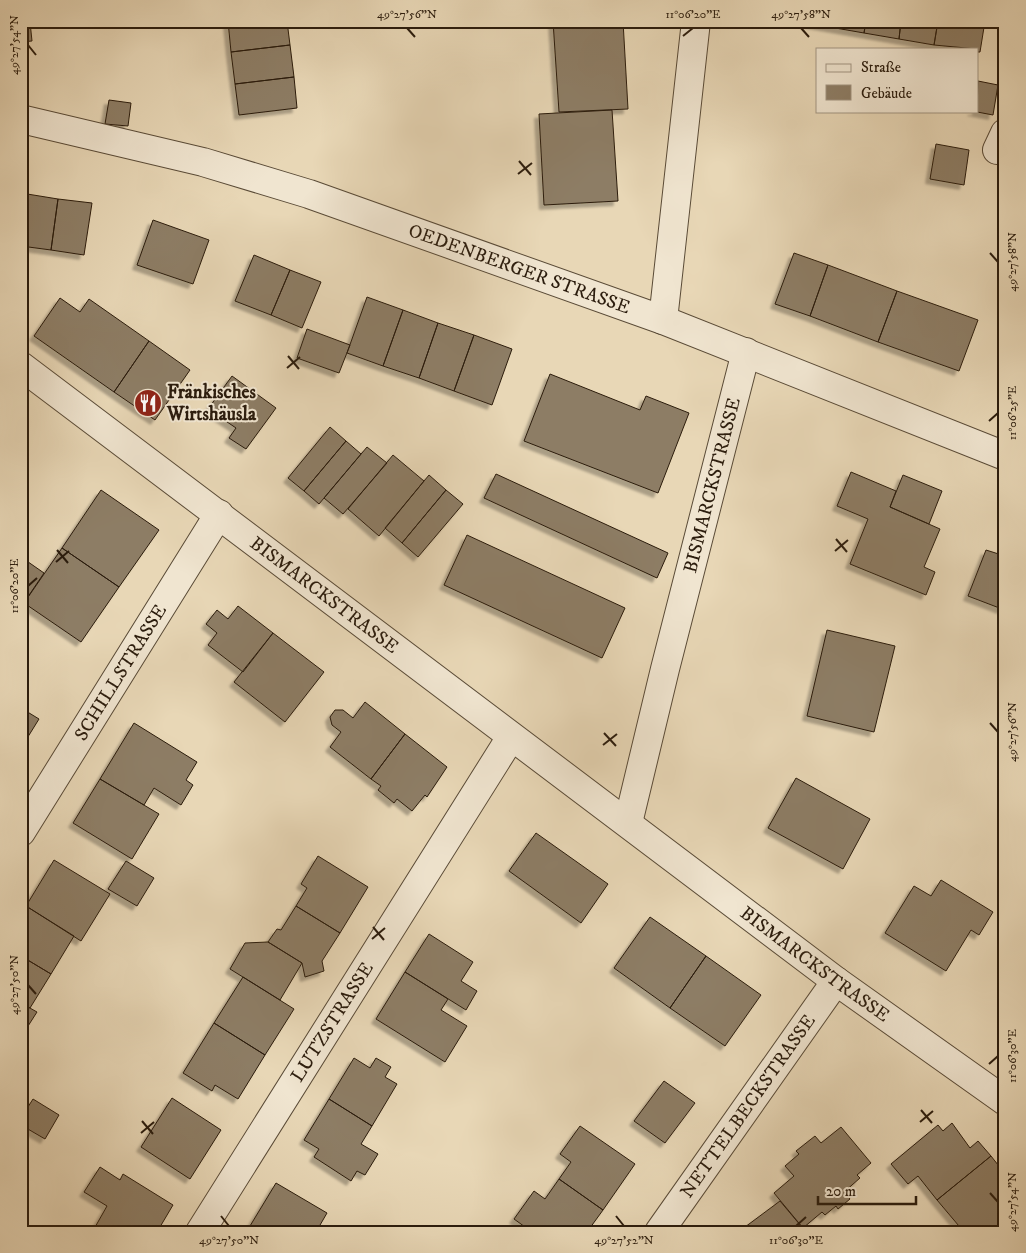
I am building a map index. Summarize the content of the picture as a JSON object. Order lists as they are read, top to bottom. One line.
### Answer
{"streets":{"street":["OEDENBERGER STRASSE","BISMARCKSTRASSE","SCHILLSTRASSE","LUTZSTRASSE","NETTELBECKSTRASSE"]},"crossings":[["OEDENBERGER STRASSE","BISMARCKSTRASSE"],["BISMARCKSTRASSE","SCHILLSTRASSE"],["BISMARCKSTRASSE","LUTZSTRASSE"],["BISMARCKSTRASSE","NETTELBECKSTRASSE"]],"places":{"restaurant":["Fränkisches Wirtshäusla"]},"legend":["Straße","Gebäude"],"scale_bar":"20 m","coordinates":["49°27'56\"N","11°06'20\"E","49°27'58\"N","49°27'54\"N","11°06'25\"E","49°27'50\"N","11°06'30\"E","49°27'52\"N"]}
